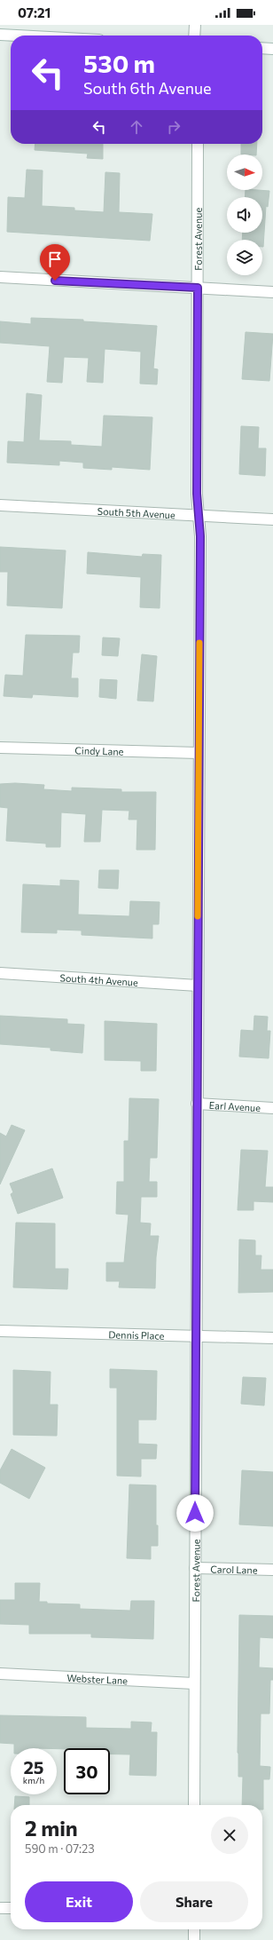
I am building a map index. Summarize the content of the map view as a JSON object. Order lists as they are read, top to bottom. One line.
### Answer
{"streets":{"street":["Forest Avenue","South 5th Avenue","Cindy Lane","South 4th Avenue","Earl Avenue","Dennis Place","Carol Lane","Webster Lane"]},"crossings":[["Forest Avenue","South 5th Avenue"],["Forest Avenue","Cindy Lane"],["Forest Avenue","South 4th Avenue"],["Forest Avenue","Earl Avenue"],["Forest Avenue","Dennis Place"],["Forest Avenue","Carol Lane"],["Forest Avenue","Webster Lane"]],"north":"right","page":{"status":"07:21","turn":["530 m","South 6th Avenue"],"speed":"25 km/h","limit":"30","heading":["2 min","590 m · 07:23"],"buttons":["Exit","Share"]}}
